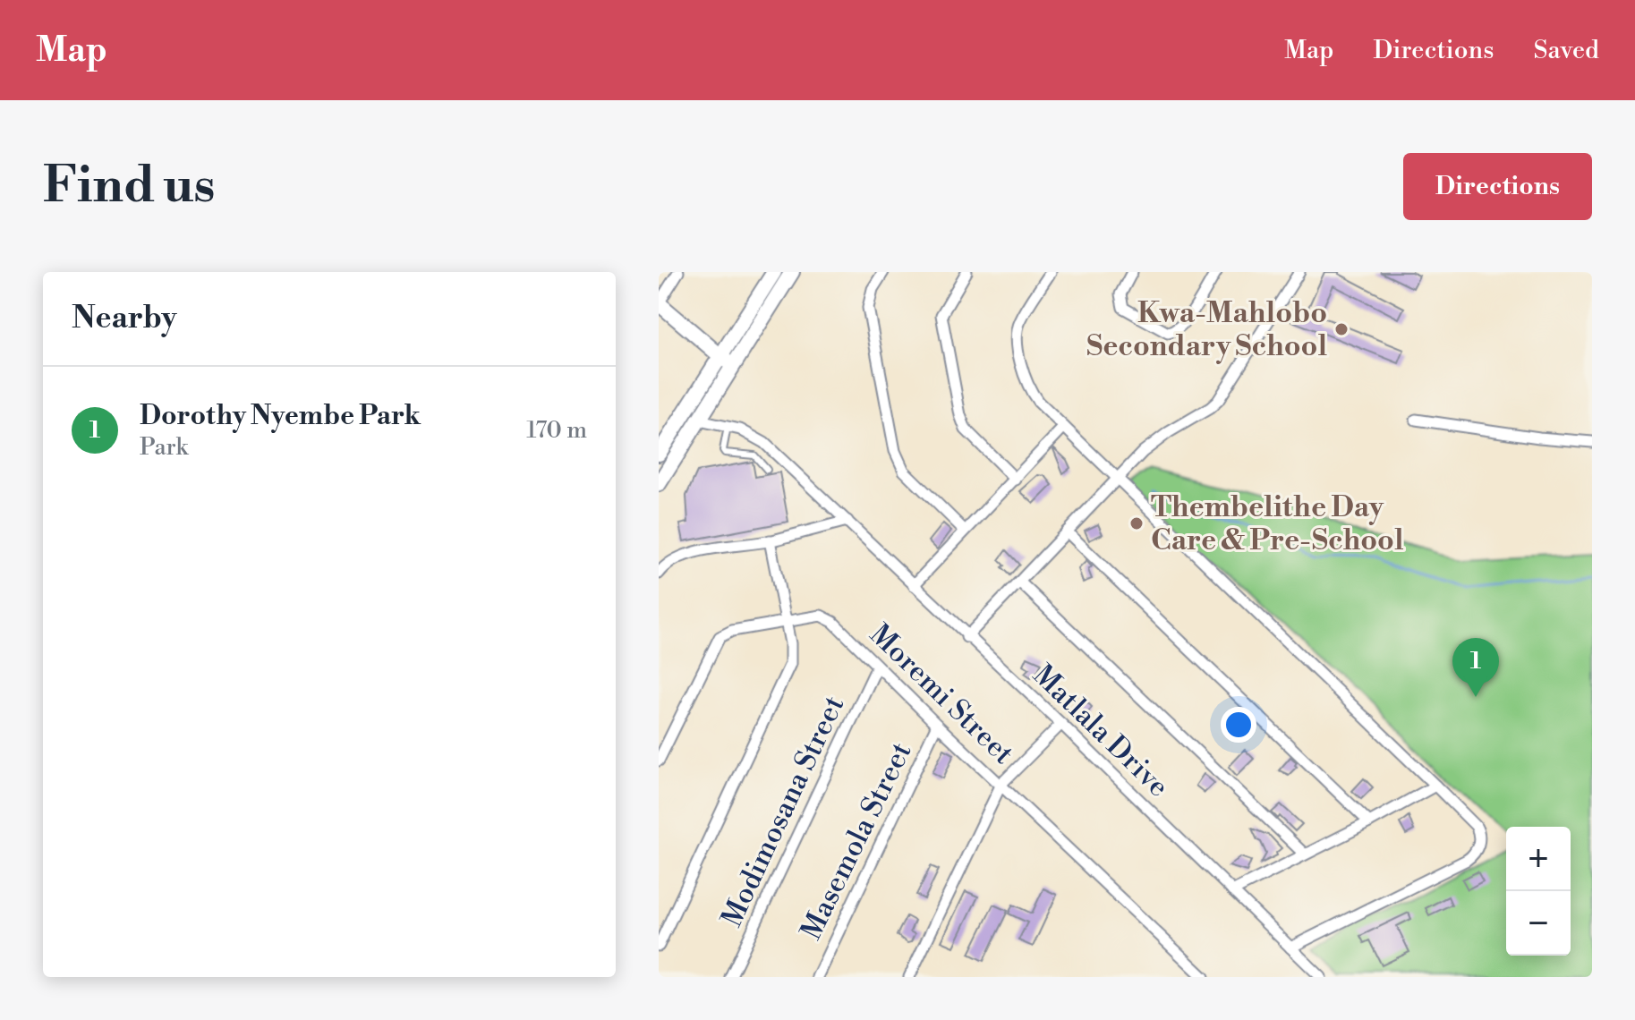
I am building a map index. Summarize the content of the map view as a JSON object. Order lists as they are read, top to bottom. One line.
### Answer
{"streets":{"street":["Moremi Street","Matlala Drive","Modimosana Street","Masemola Street"]},"crossings":[["Moremi Street","Modimosana Street"],["Moremi Street","Masemola Street"]],"places":["Kwa-Mahlobo Secondary School","Thembelithe Day Care & Pre-School"],"page":{"header":"Map","nav":["Map","Directions","Saved"],"buttons":"Directions","title":"Find us","heading":"Nearby","list":[{"mark":"1","name":"Dorothy Nyembe Park","note":"Park","value":"170 m"}],"pins":"1","map_buttons":["+","−"]}}
